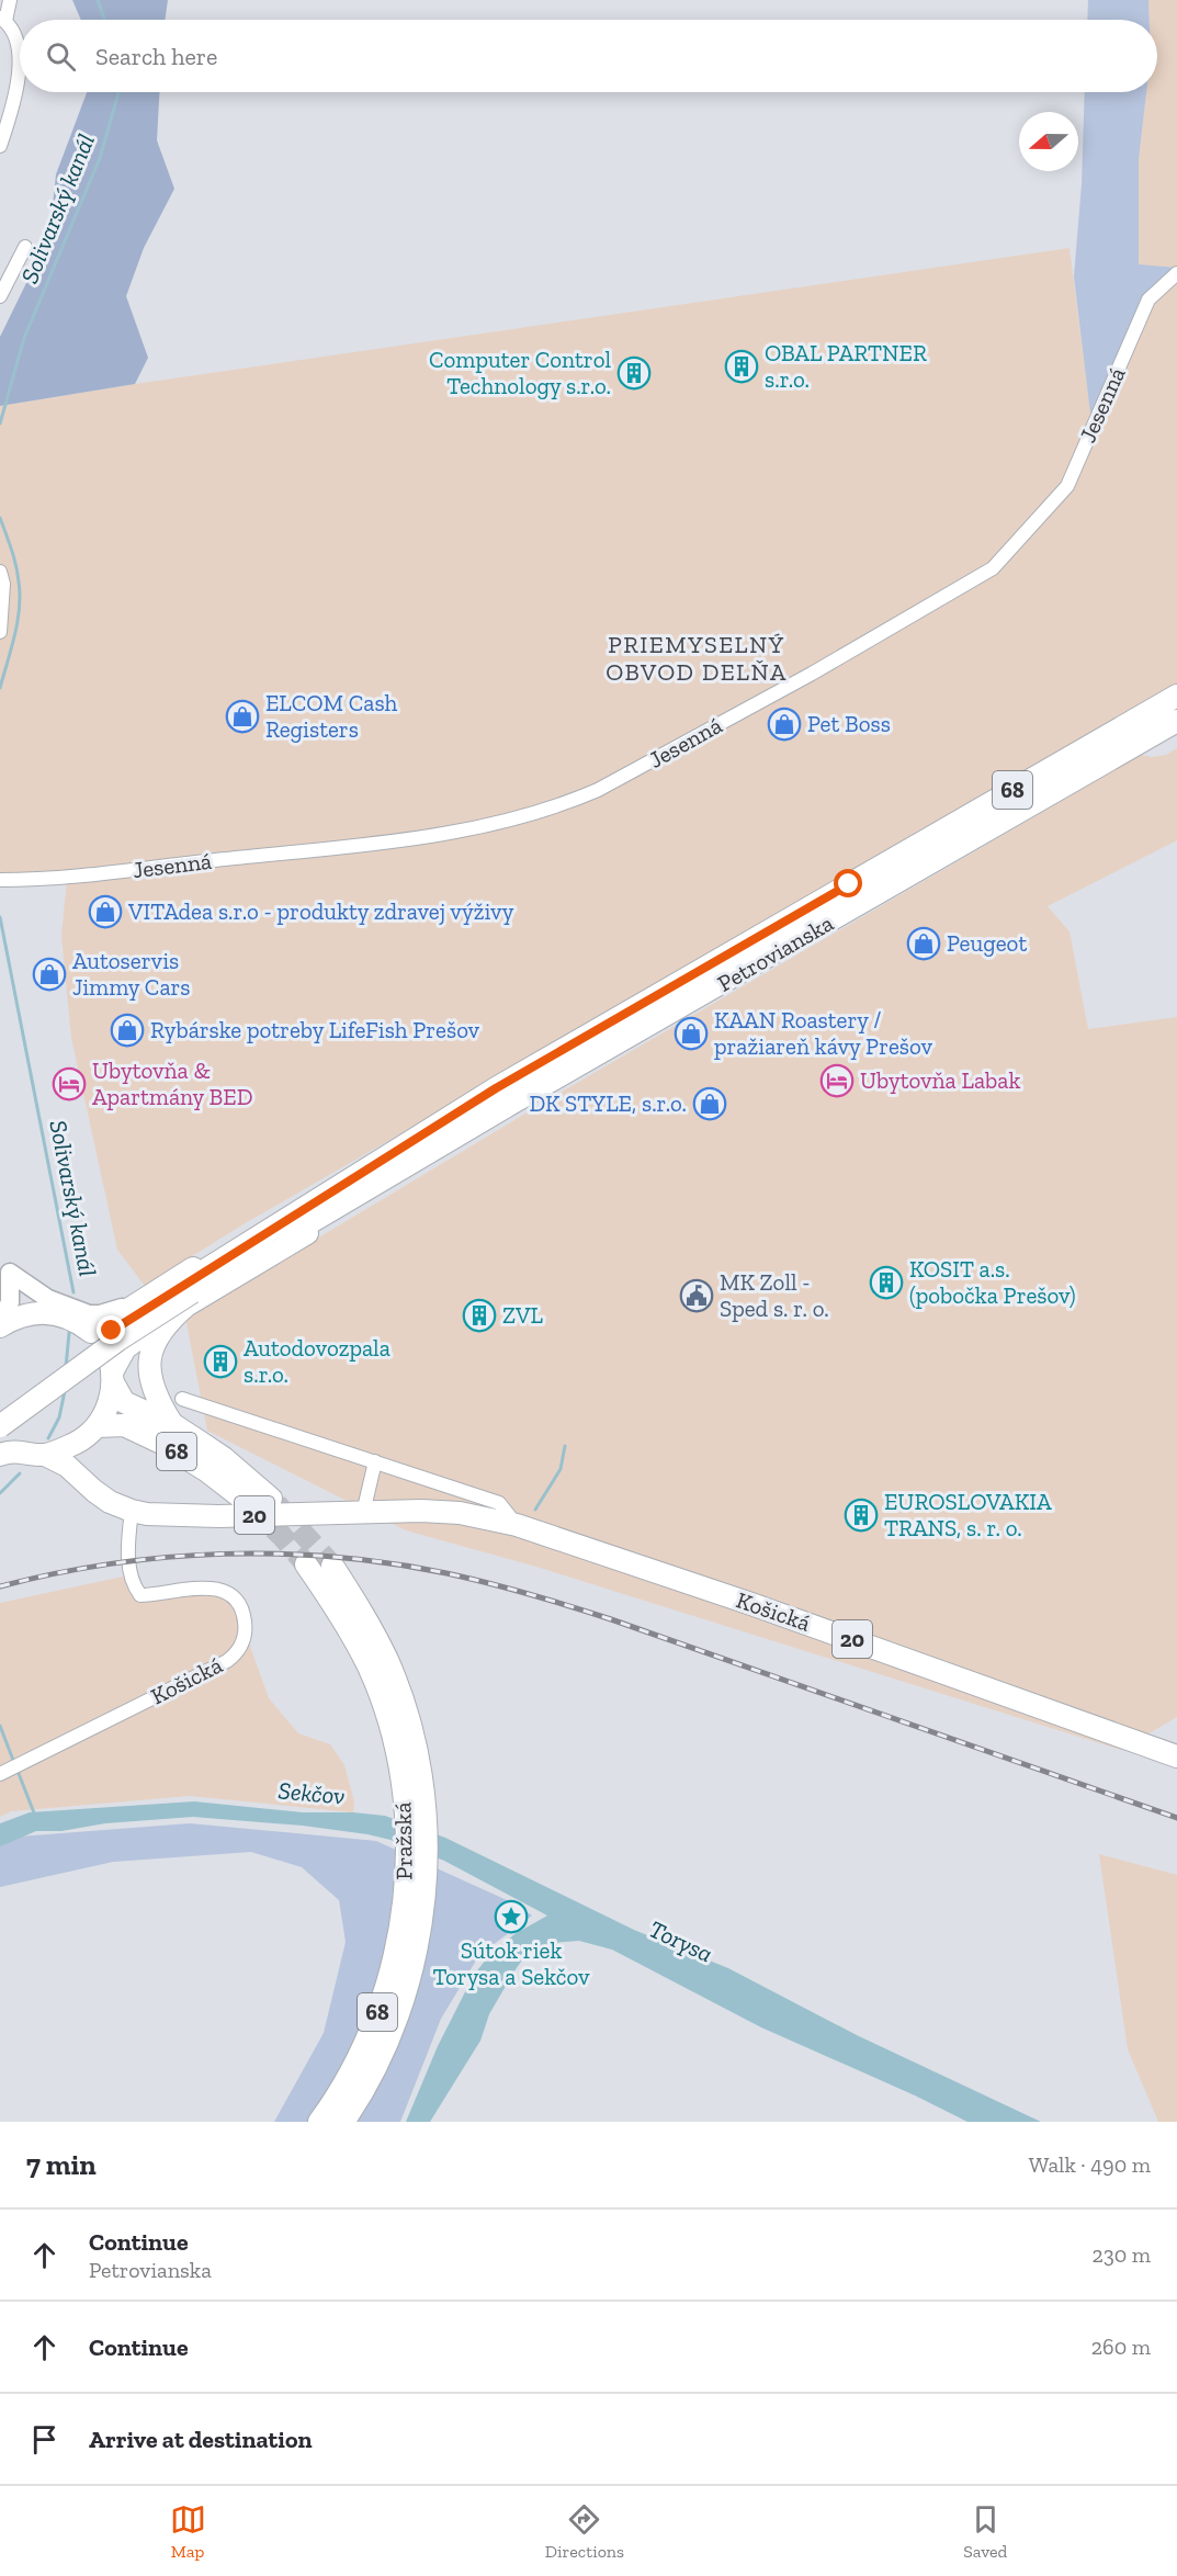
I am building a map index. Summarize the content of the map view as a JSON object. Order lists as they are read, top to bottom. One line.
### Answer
{"streets":{"main road":["68","Petrovianska","20","Košická","Pražská"],"street":["Jesenná"]},"crossings":[["68","Petrovianska"]],"districts":["PRIEMYSELNÝ OBVOD DELŇA"],"water":["Solivarský kanál","Sekčov","Torysa"],"places":{"building":["OBAL PARTNER s.r.o.","Computer Control Technology s.r.o.","KOSIT a.s. (pobočka Prešov)","ZVL","Autodovozpala s.r.o.","EUROSLOVAKIA TRANS, s. r. o."],"shop":["ELCOM Cash Registers","Pet Boss","VITAdea s.r.o - produkty zdravej výživy","Peugeot","Autoservis Jimmy Cars","Rybárske potreby LifeFish Prešov","KAAN Roastery / pražiareň kávy Prešov","DK STYLE, s.r.o."],"hotel":["Ubytovňa Labak","Ubytovňa & Apartmány BED"],"public building":["MK Zoll - Sped s. r. o."],"place":["Sútok riek Torysa a Sekčov"]},"north":"left","page":{"search":"Search here","heading":["7 min","Walk · 490 m"],"list":[["Continue","Petrovianska","230 m"],["Continue","260 m"],"Arrive at destination"],"nav":["Map","Directions","Saved"]}}
